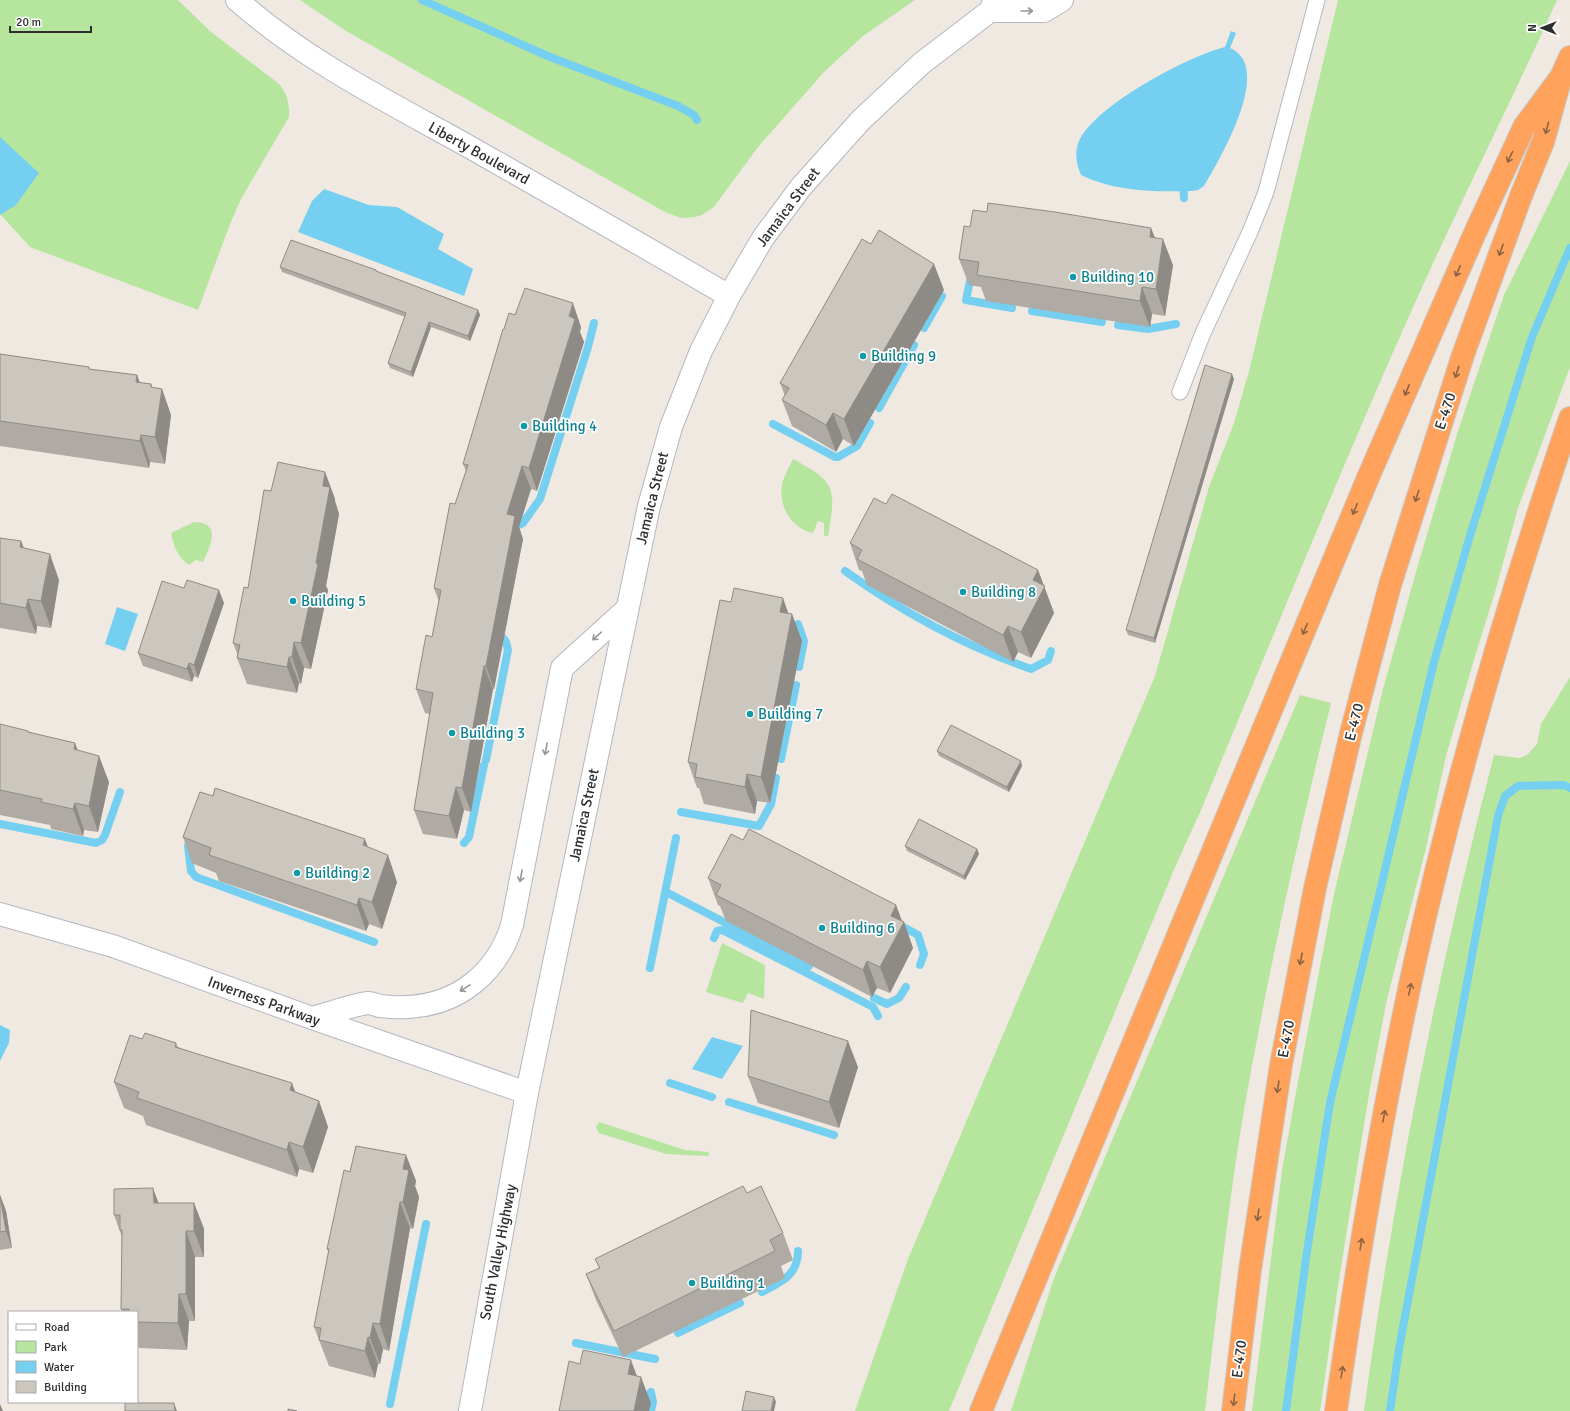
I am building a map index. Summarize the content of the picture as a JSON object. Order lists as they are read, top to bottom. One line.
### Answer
{"streets":{"highway":["E-470"],"main road":["Liberty Boulevard","Jamaica Street","Inverness Parkway","South Valley Highway"]},"crossings":[["Liberty Boulevard","Jamaica Street"],["Jamaica Street","Inverness Parkway"],["Jamaica Street","South Valley Highway"],["Inverness Parkway","South Valley Highway"]],"places":["Building 10","Building 9","Building 4","Building 8","Building 5","Building 7","Building 3","Building 2","Building 6","Building 1"],"legend":["Road","Park","Water","Building"],"scale_bar":"20 m","north":"left"}
